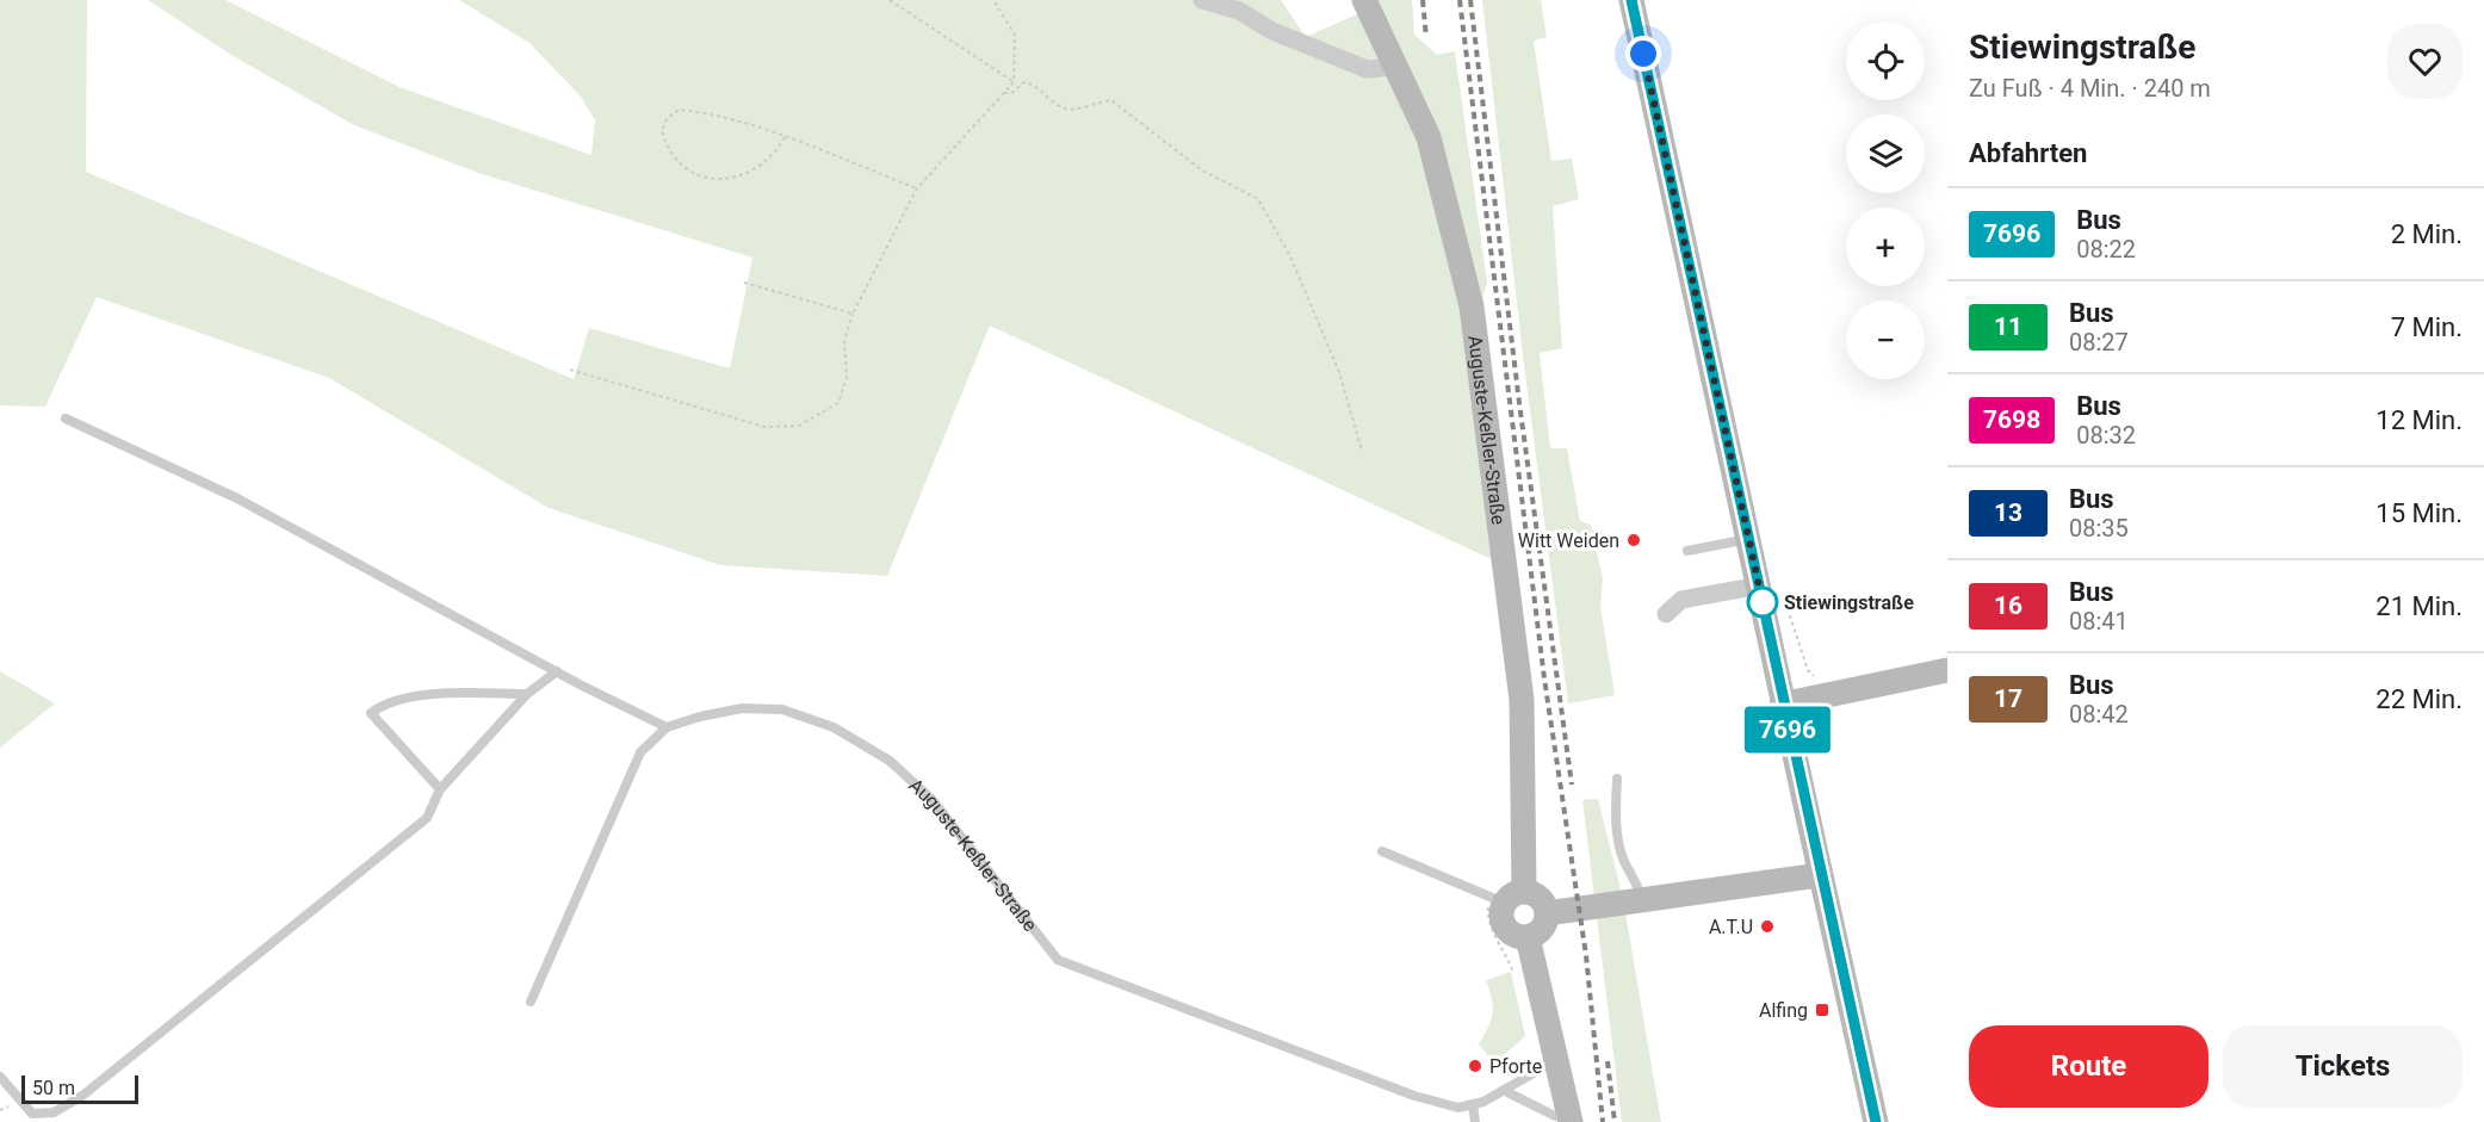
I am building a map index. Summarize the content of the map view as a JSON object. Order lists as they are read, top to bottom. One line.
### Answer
{"streets":{"street":["Auguste-Keßler-Straße"]},"places":{"other":["Witt Weiden","Stiewingstraße","A.T.U","Pforte"],"transit":["Alfing"]},"lines":["bus line 7696"],"scale_bar":"50 m","page":{"on_map":"7696","heading":[["Stiewingstraße","Zu Fuß · 4 Min. · 240 m"],"Abfahrten"],"map_buttons":["+","−"],"list":[{"mark":"7696","name":"Bus","note":"08:22","value":"2 Min."},{"mark":"11","name":"Bus","note":"08:27","value":"7 Min."},{"mark":"7698","name":"Bus","note":"08:32","value":"12 Min."},{"mark":"13","name":"Bus","note":"08:35","value":"15 Min."},{"mark":"16","name":"Bus","note":"08:41","value":"21 Min."},{"mark":"17","name":"Bus","note":"08:42","value":"22 Min."}],"buttons":["Route","Tickets"],"scale":"50 m"}}
